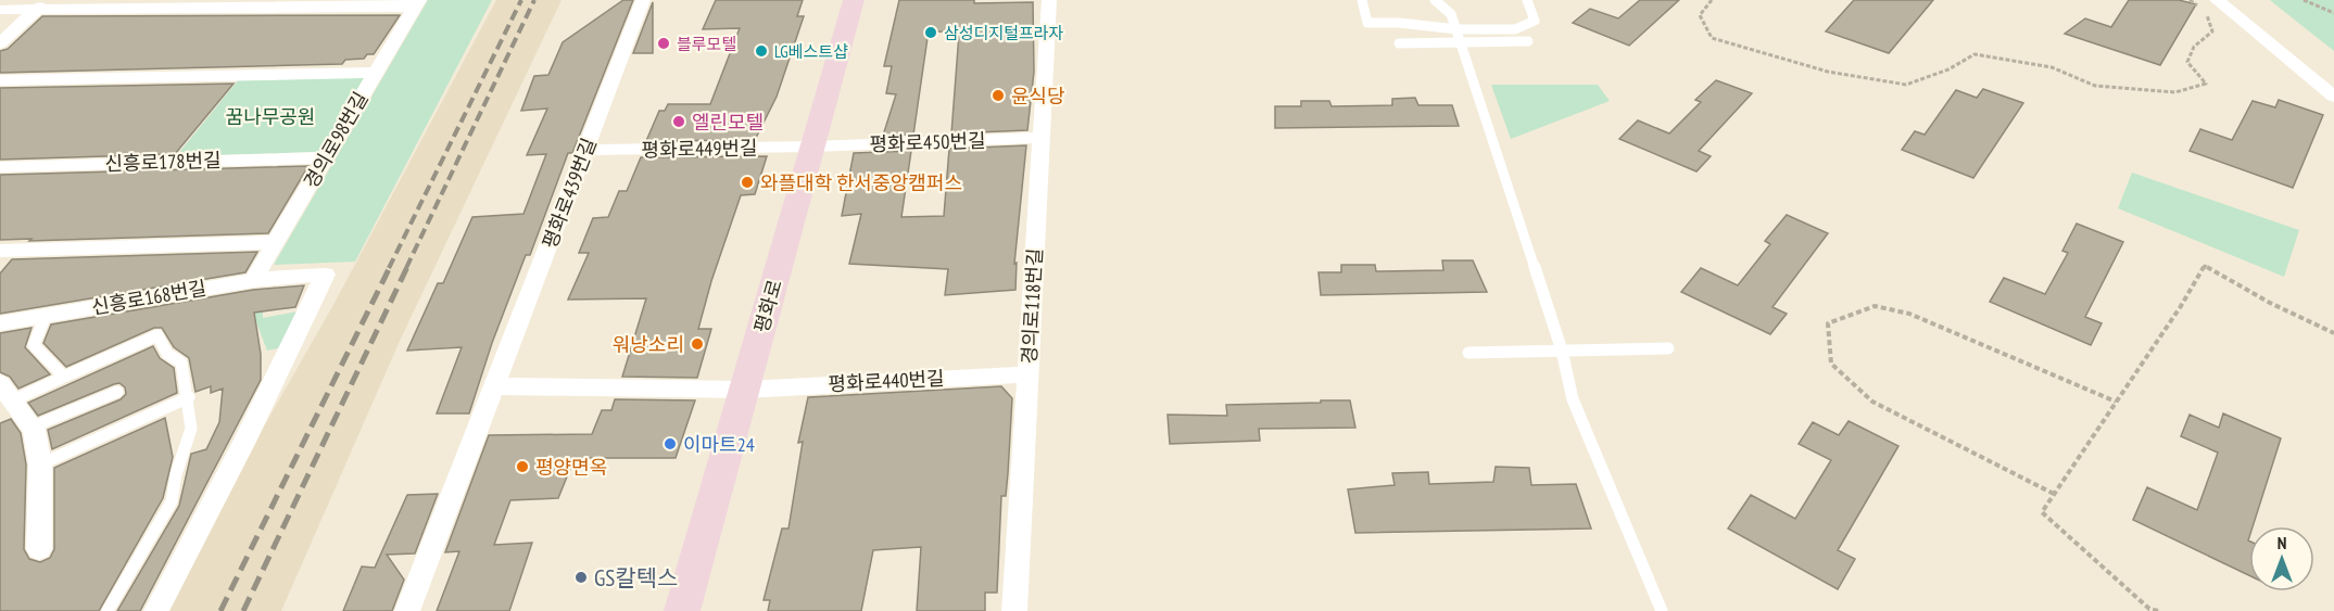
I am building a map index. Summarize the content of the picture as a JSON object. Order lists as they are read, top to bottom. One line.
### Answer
{"streets":{"main road":["평화로"],"street":["경의로98번길","평화로450번길","평화로449번길","신흥로178번길","평화로439번길","신흥로168번길","경의로118번길","평화로440번길"]},"crossings":[["경의로98번길","신흥로178번길"],["경의로98번길","신흥로168번길"],["평화로450번길","평화로449번길"],["평화로450번길","평화로"],["평화로450번길","경의로118번길"],["평화로449번길","평화로439번길"],["평화로449번길","평화로"],["평화로","평화로440번길"],["경의로118번길","평화로440번길"]],"parks":["꿈나무공원"],"places":["삼성디지털프라자","블루모텔","LG베스트샵","윤식당","엘린모텔","와플대학 한서중앙캠퍼스","워낭소리","이마트24","평양면옥","GS칼텍스"],"north":"top"}
